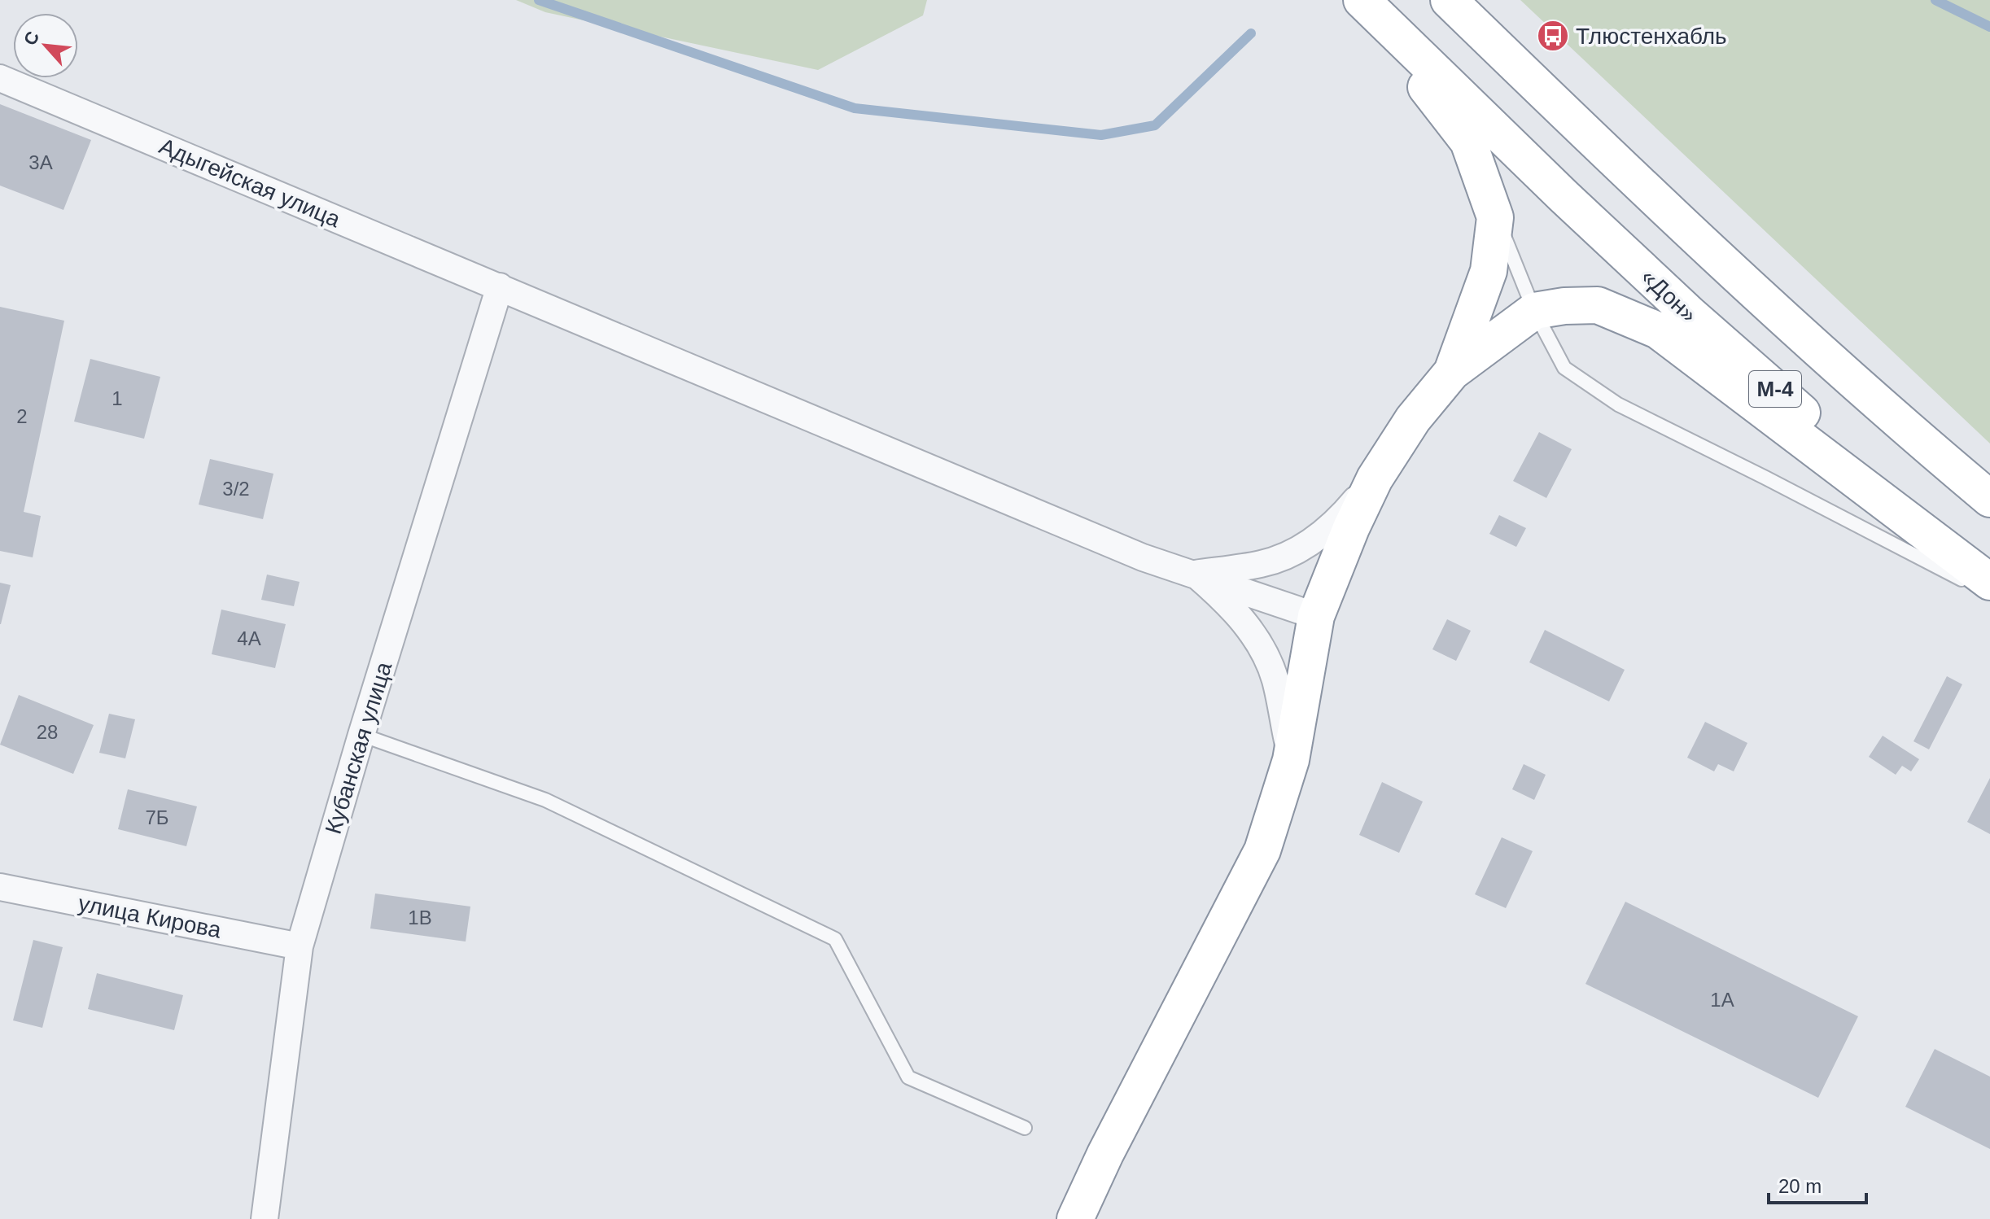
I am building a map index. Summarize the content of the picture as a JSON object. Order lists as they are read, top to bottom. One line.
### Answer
{"streets":{"highway":["«Дон»","М-4"],"street":["Адыгейская улица","Кубанская улица","улица Кирова"]},"crossings":[["Адыгейская улица","Кубанская улица"],["Кубанская улица","улица Кирова"]],"places":{"bus stop":["Тлюстенхабль"]},"house_numbers":["3А","1","2","3/2","4А","28","7Б","1В","1А"],"scale_bar":"20 m","north":"top left"}
